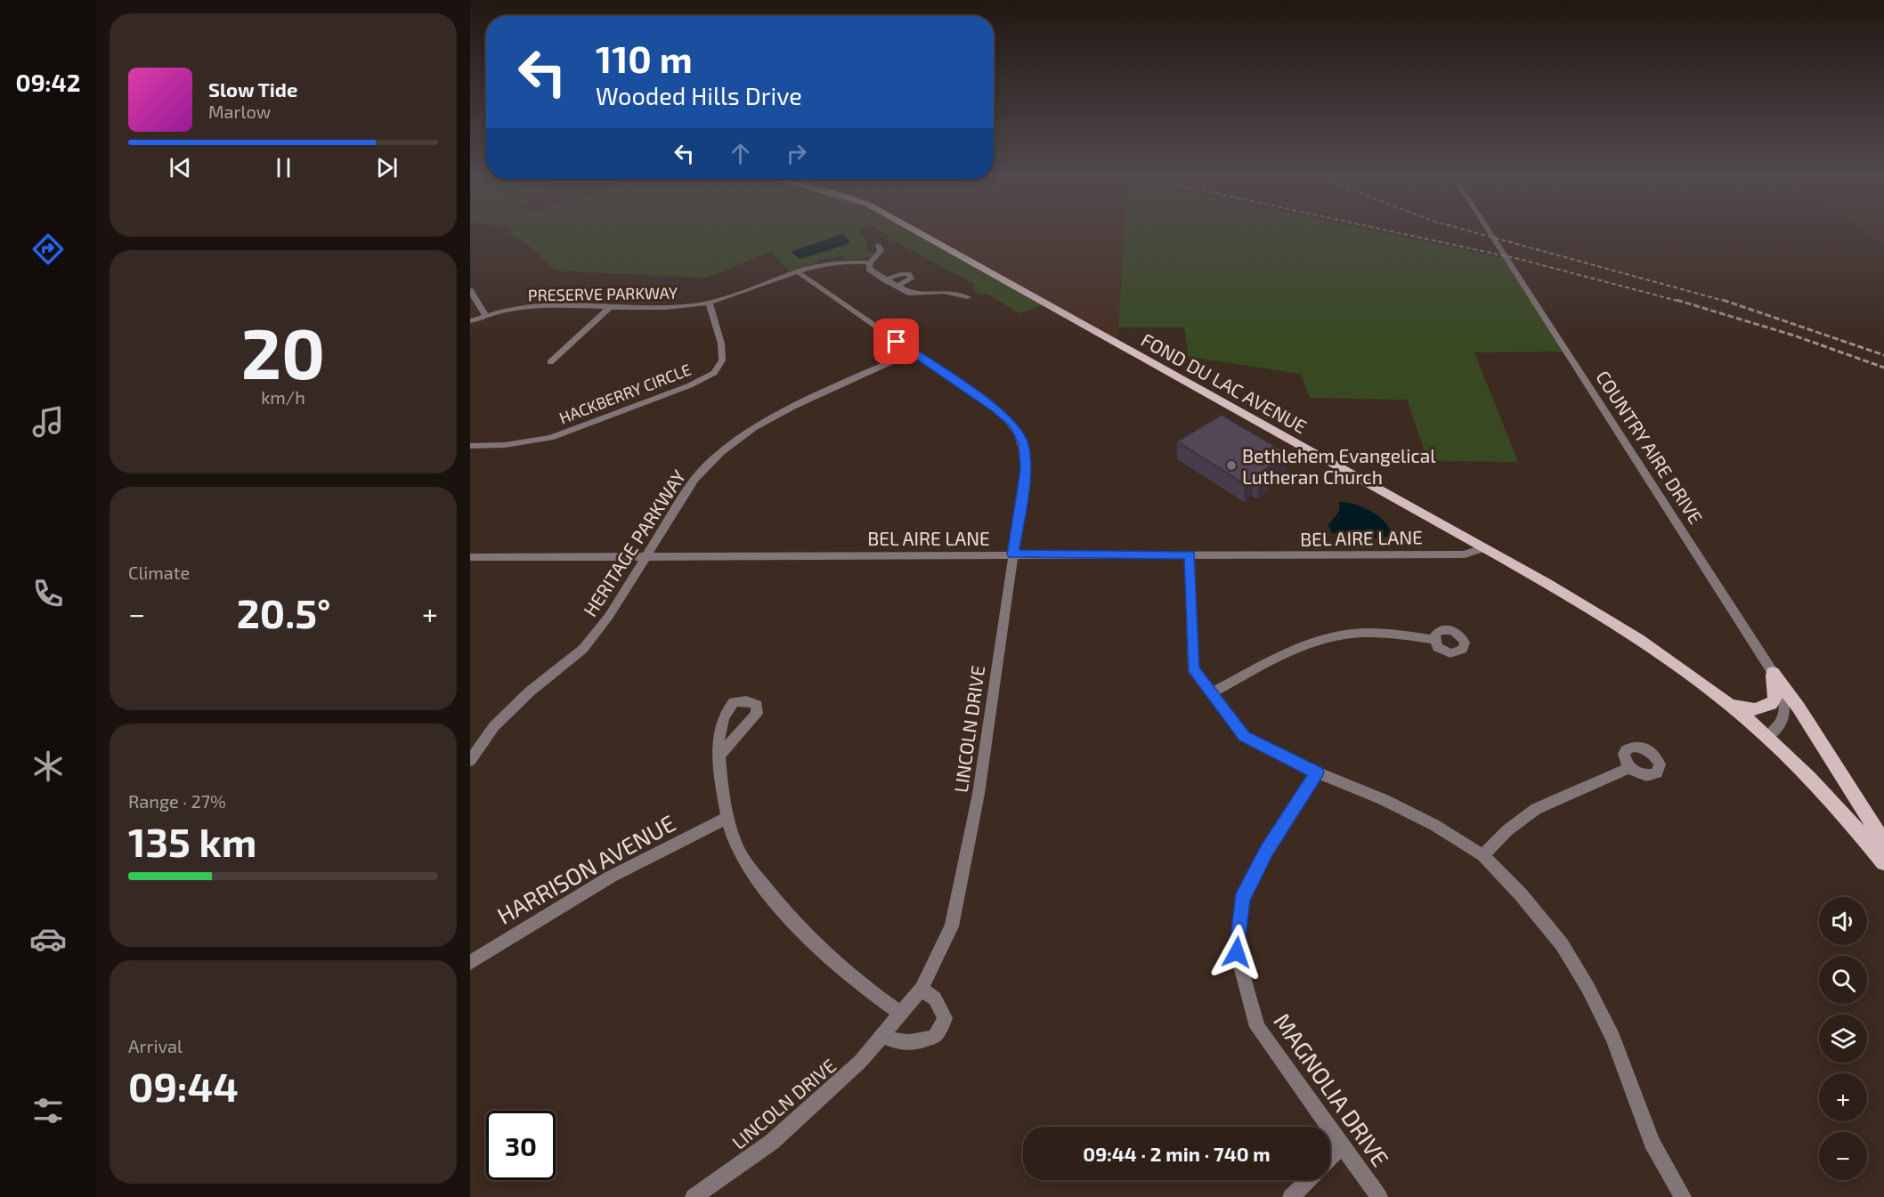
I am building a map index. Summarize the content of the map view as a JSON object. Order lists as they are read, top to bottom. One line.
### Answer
{"streets":{"main road":["FOND DU LAC AVENUE"],"street":["PRESERVE PARKWAY","HACKBERRY CIRCLE","COUNTRY AIRE DRIVE","BEL AIRE LANE","HERITAGE PARKWAY","LINCOLN DRIVE","HARRISON AVENUE","MAGNOLIA DRIVE"]},"crossings":[["PRESERVE PARKWAY","HACKBERRY CIRCLE"],["PRESERVE PARKWAY","LINCOLN DRIVE"],["FOND DU LAC AVENUE","COUNTRY AIRE DRIVE"],["FOND DU LAC AVENUE","BEL AIRE LANE"],["BEL AIRE LANE","HERITAGE PARKWAY"],["BEL AIRE LANE","LINCOLN DRIVE"],["HERITAGE PARKWAY","LINCOLN DRIVE"]],"places":["Bethlehem Evangelical Lutheran Church"],"page":{"tabs":"09:42","turn":["110 m","Wooded Hills Drive"],"song":["Slow Tide","Marlow"],"tile":[["20","km/h"],"Climate",["Range · 27%","135 km"],["Arrival","09:44"]],"heat":["−","20.5°","+"],"map_buttons":["+","−"],"limit":"30","trip":"09:44 · 2 min · 740 m"}}
